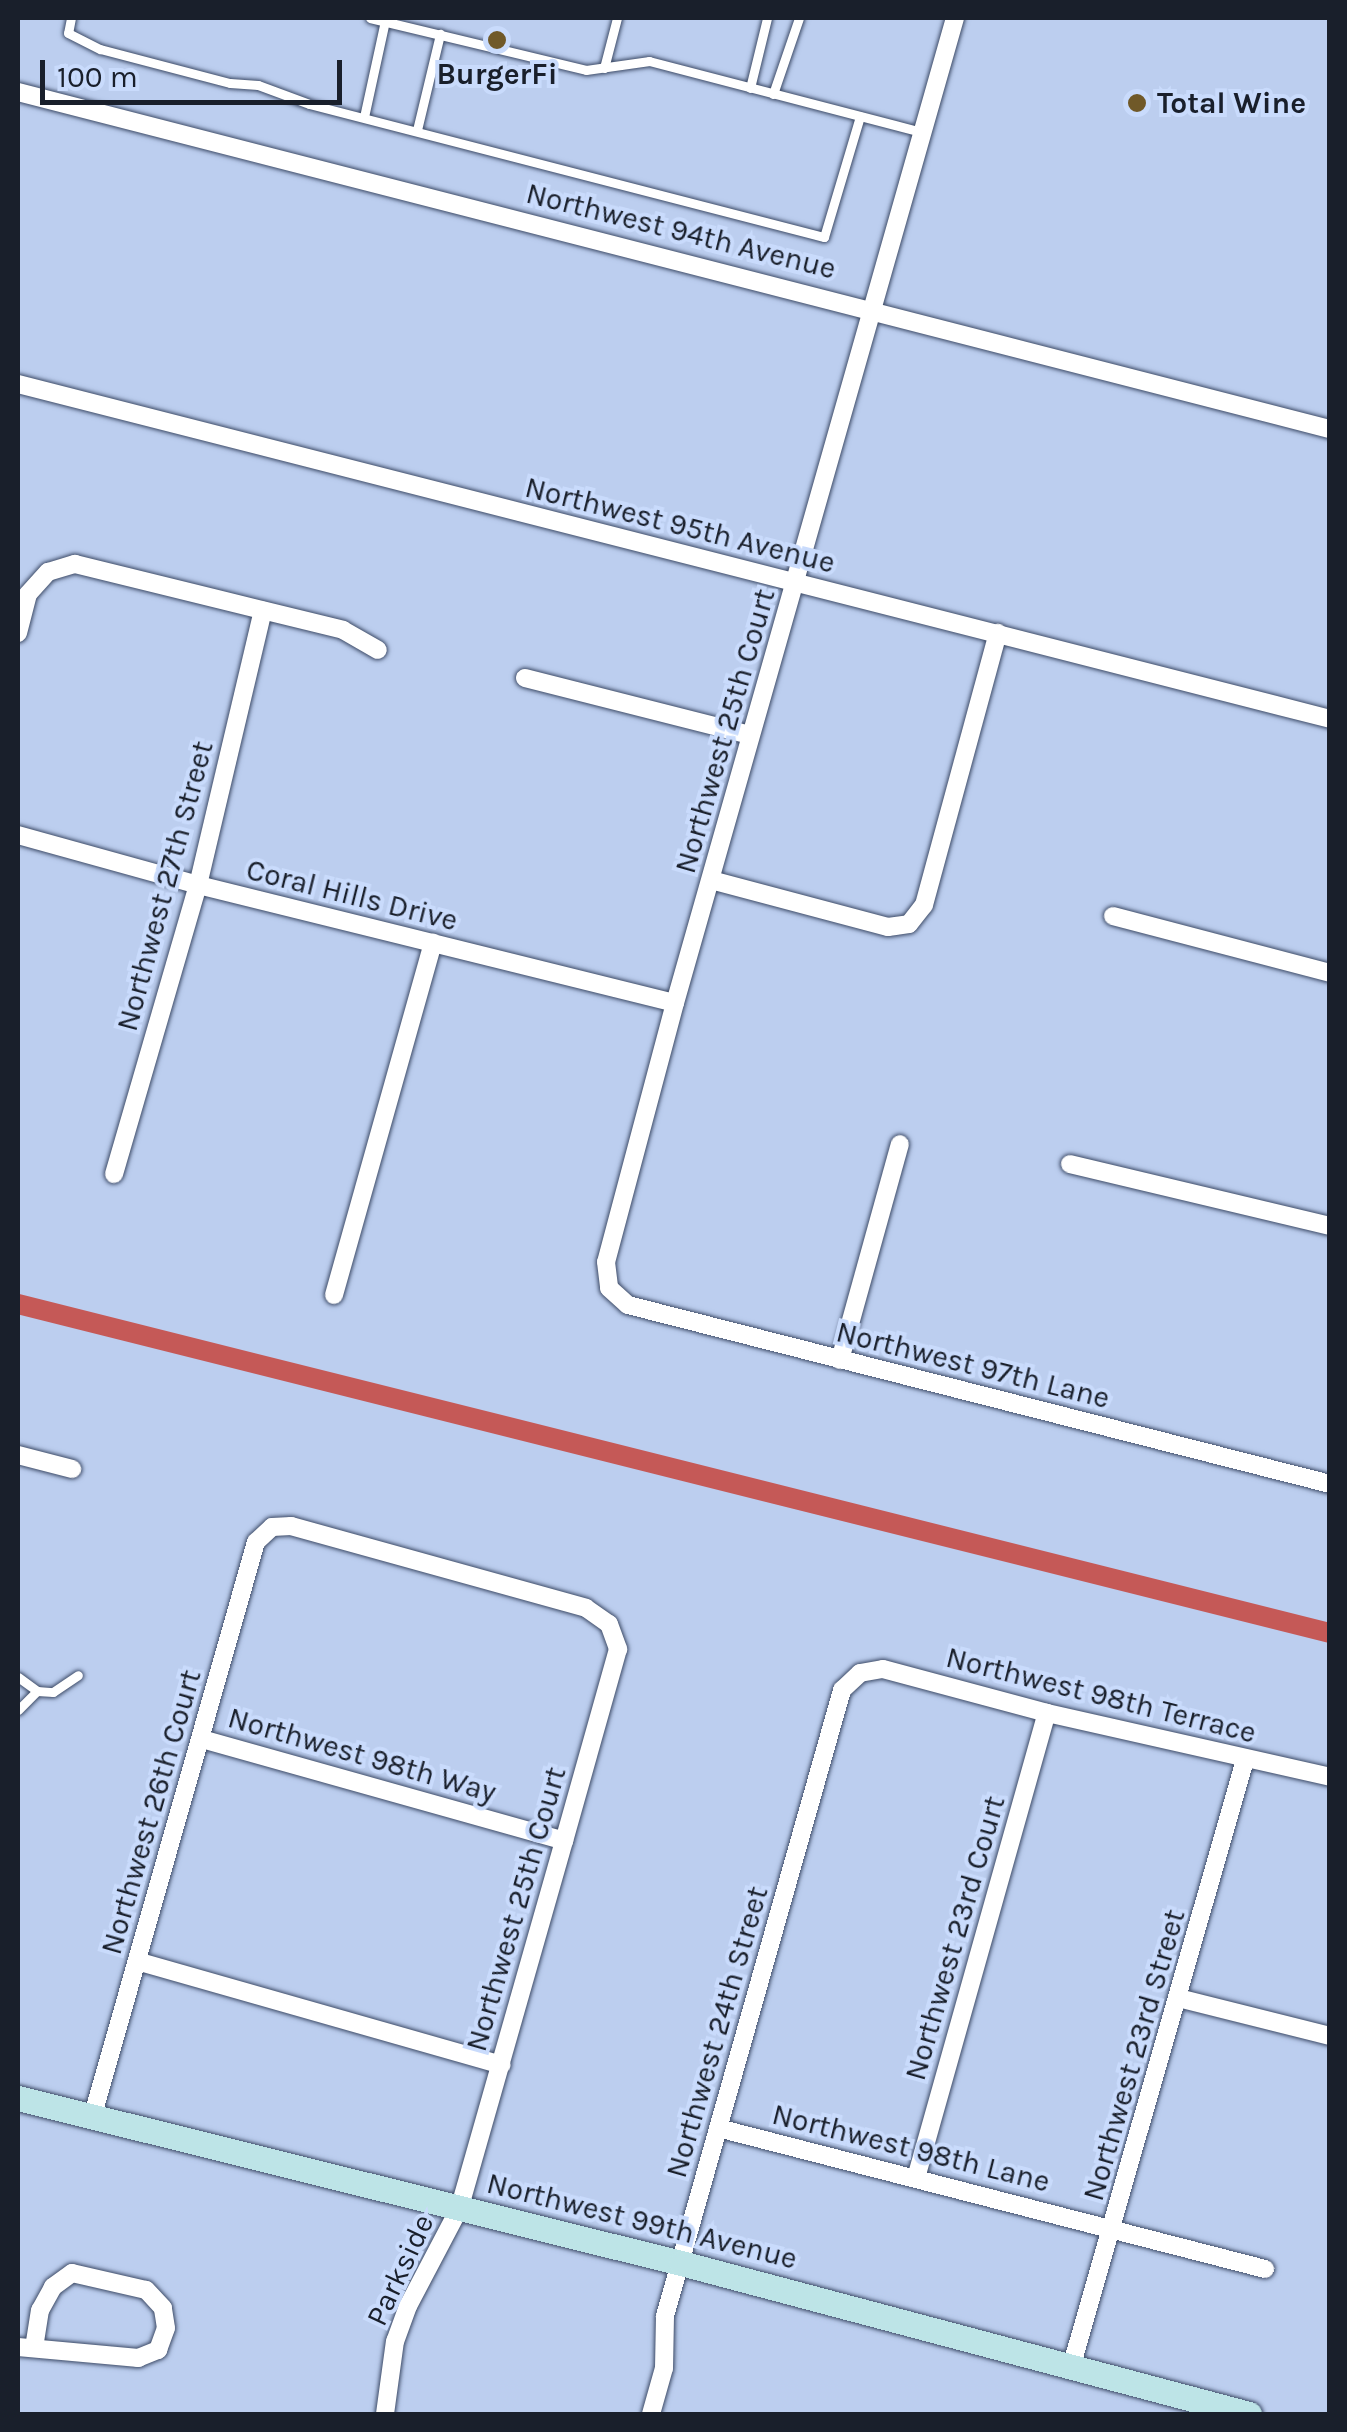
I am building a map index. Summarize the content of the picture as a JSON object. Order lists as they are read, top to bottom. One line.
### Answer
{"streets":{"street":["Northwest 94th Avenue","Northwest 95th Avenue","Northwest 25th Court","Northwest 27th Street","Coral Hills Drive","Northwest 97th Lane","Northwest 98th Terrace","Northwest 98th Way","Northwest 26th Court","Northwest 23rd Court","Northwest 24th Street","Northwest 23rd Street","Northwest 98th Lane","Northwest 99th Avenue","Parkside"]},"crossings":[["Northwest 94th Avenue","Northwest 25th Court"],["Northwest 95th Avenue","Northwest 25th Court"],["Northwest 25th Court","Coral Hills Drive"],["Northwest 25th Court","Northwest 97th Lane"],["Northwest 25th Court","Northwest 98th Way"],["Northwest 25th Court","Northwest 26th Court"],["Northwest 25th Court","Northwest 99th Avenue"],["Northwest 25th Court","Parkside"],["Northwest 27th Street","Coral Hills Drive"],["Northwest 98th Terrace","Northwest 23rd Court"],["Northwest 98th Terrace","Northwest 24th Street"],["Northwest 98th Terrace","Northwest 23rd Street"],["Northwest 98th Way","Northwest 26th Court"],["Northwest 26th Court","Northwest 99th Avenue"],["Northwest 23rd Court","Northwest 98th Lane"],["Northwest 24th Street","Northwest 98th Lane"],["Northwest 24th Street","Northwest 99th Avenue"],["Northwest 23rd Street","Northwest 98th Lane"],["Northwest 23rd Street","Northwest 99th Avenue"],["Northwest 99th Avenue","Parkside"]],"places":["BurgerFi","Total Wine"],"scale_bar":"100 m"}
